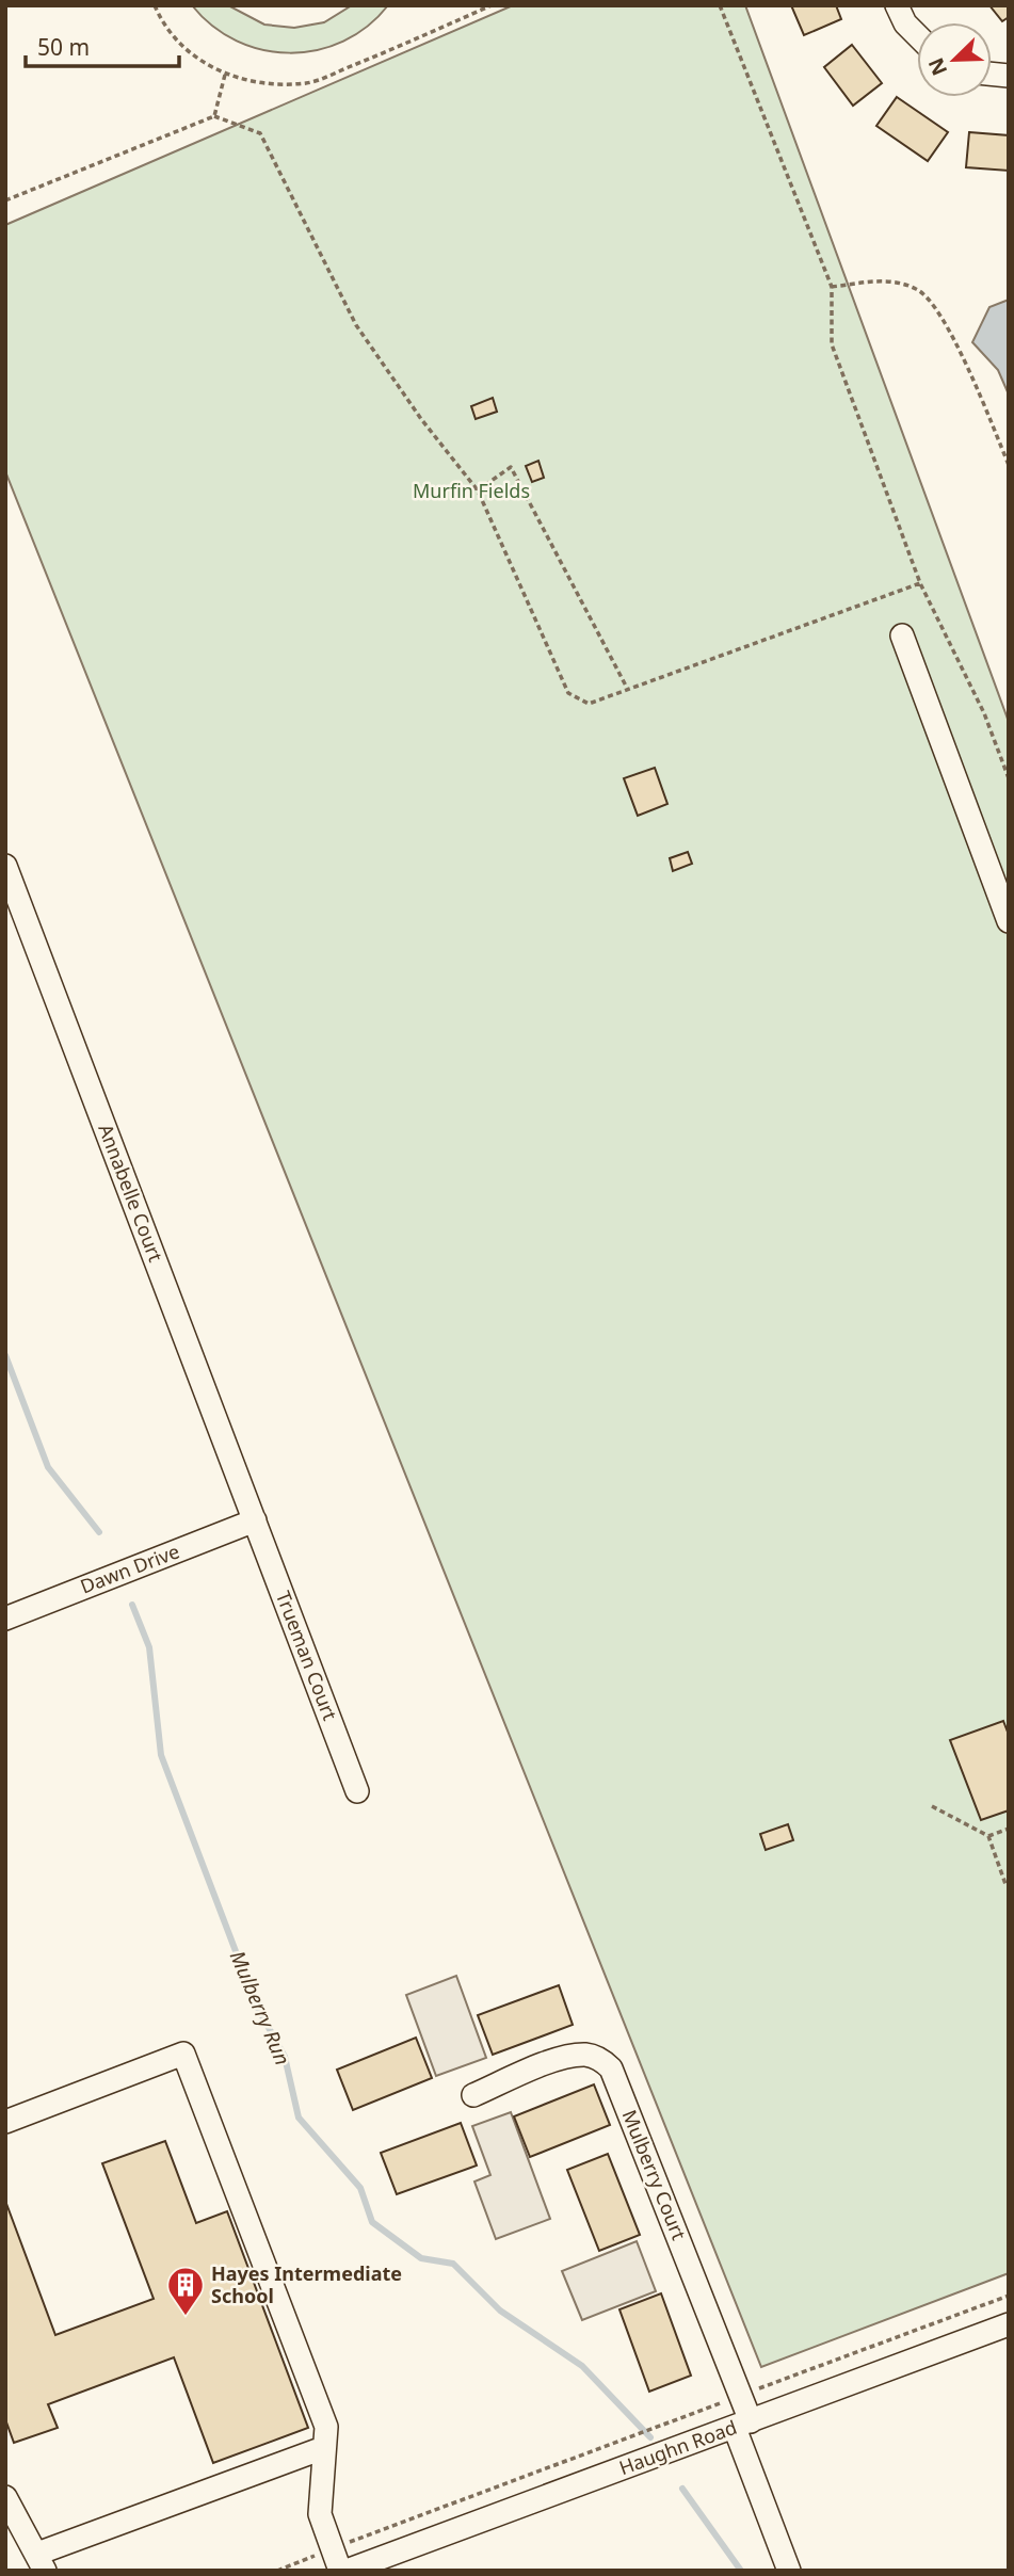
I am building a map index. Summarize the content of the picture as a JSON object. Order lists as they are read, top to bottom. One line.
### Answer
{"streets":{"street":["Annabelle Court","Dawn Drive","Trueman Court","Mulberry Court","Haughn Road"]},"crossings":[["Annabelle Court","Dawn Drive"],["Annabelle Court","Trueman Court"],["Dawn Drive","Trueman Court"],["Mulberry Court","Haughn Road"]],"water":["Mulberry Run"],"parks":["Murfin Fields"],"places":{"building":["Hayes Intermediate School"]},"scale_bar":"50 m","north":"bottom left"}
